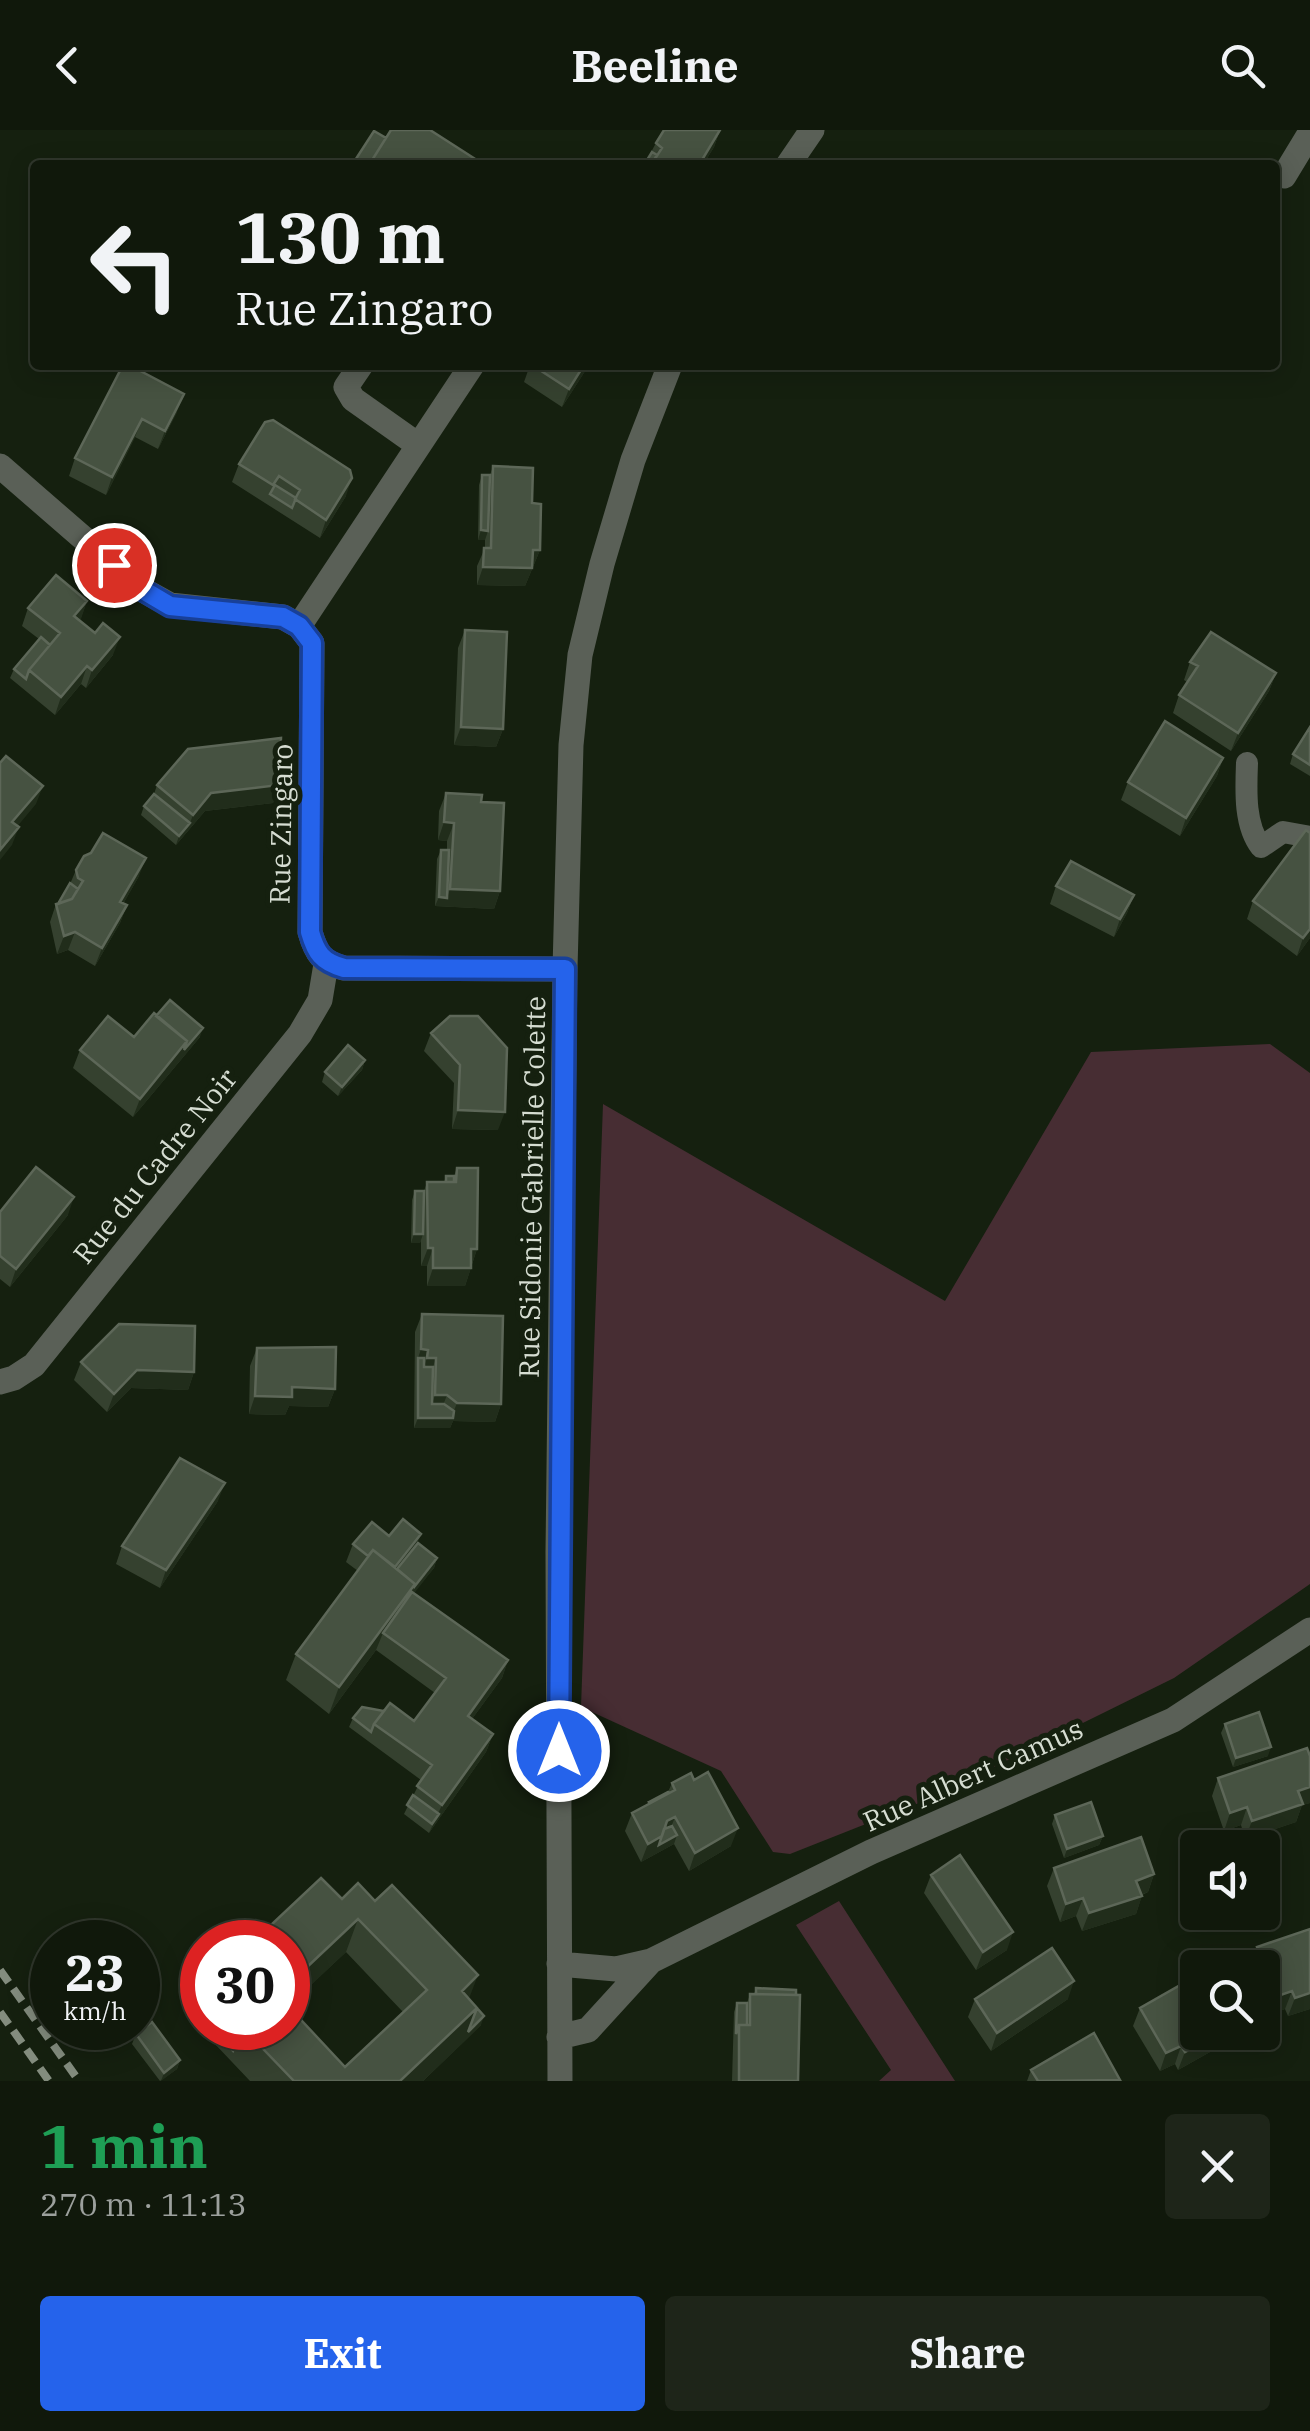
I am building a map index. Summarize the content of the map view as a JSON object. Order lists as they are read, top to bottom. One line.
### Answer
{"streets":{"street":["Rue Zingaro","Rue du Cadre Noir","Rue Sidonie Gabrielle Colette","Rue Albert Camus"]},"crossings":[["Rue Zingaro","Rue du Cadre Noir"],["Rue Sidonie Gabrielle Colette","Rue Albert Camus"]],"page":{"header":"Beeline","turn":["130 m","Rue Zingaro"],"speed":"23 km/h","limit":"30","heading":["1 min","270 m · 11:13"],"buttons":["Exit","Share"]}}
